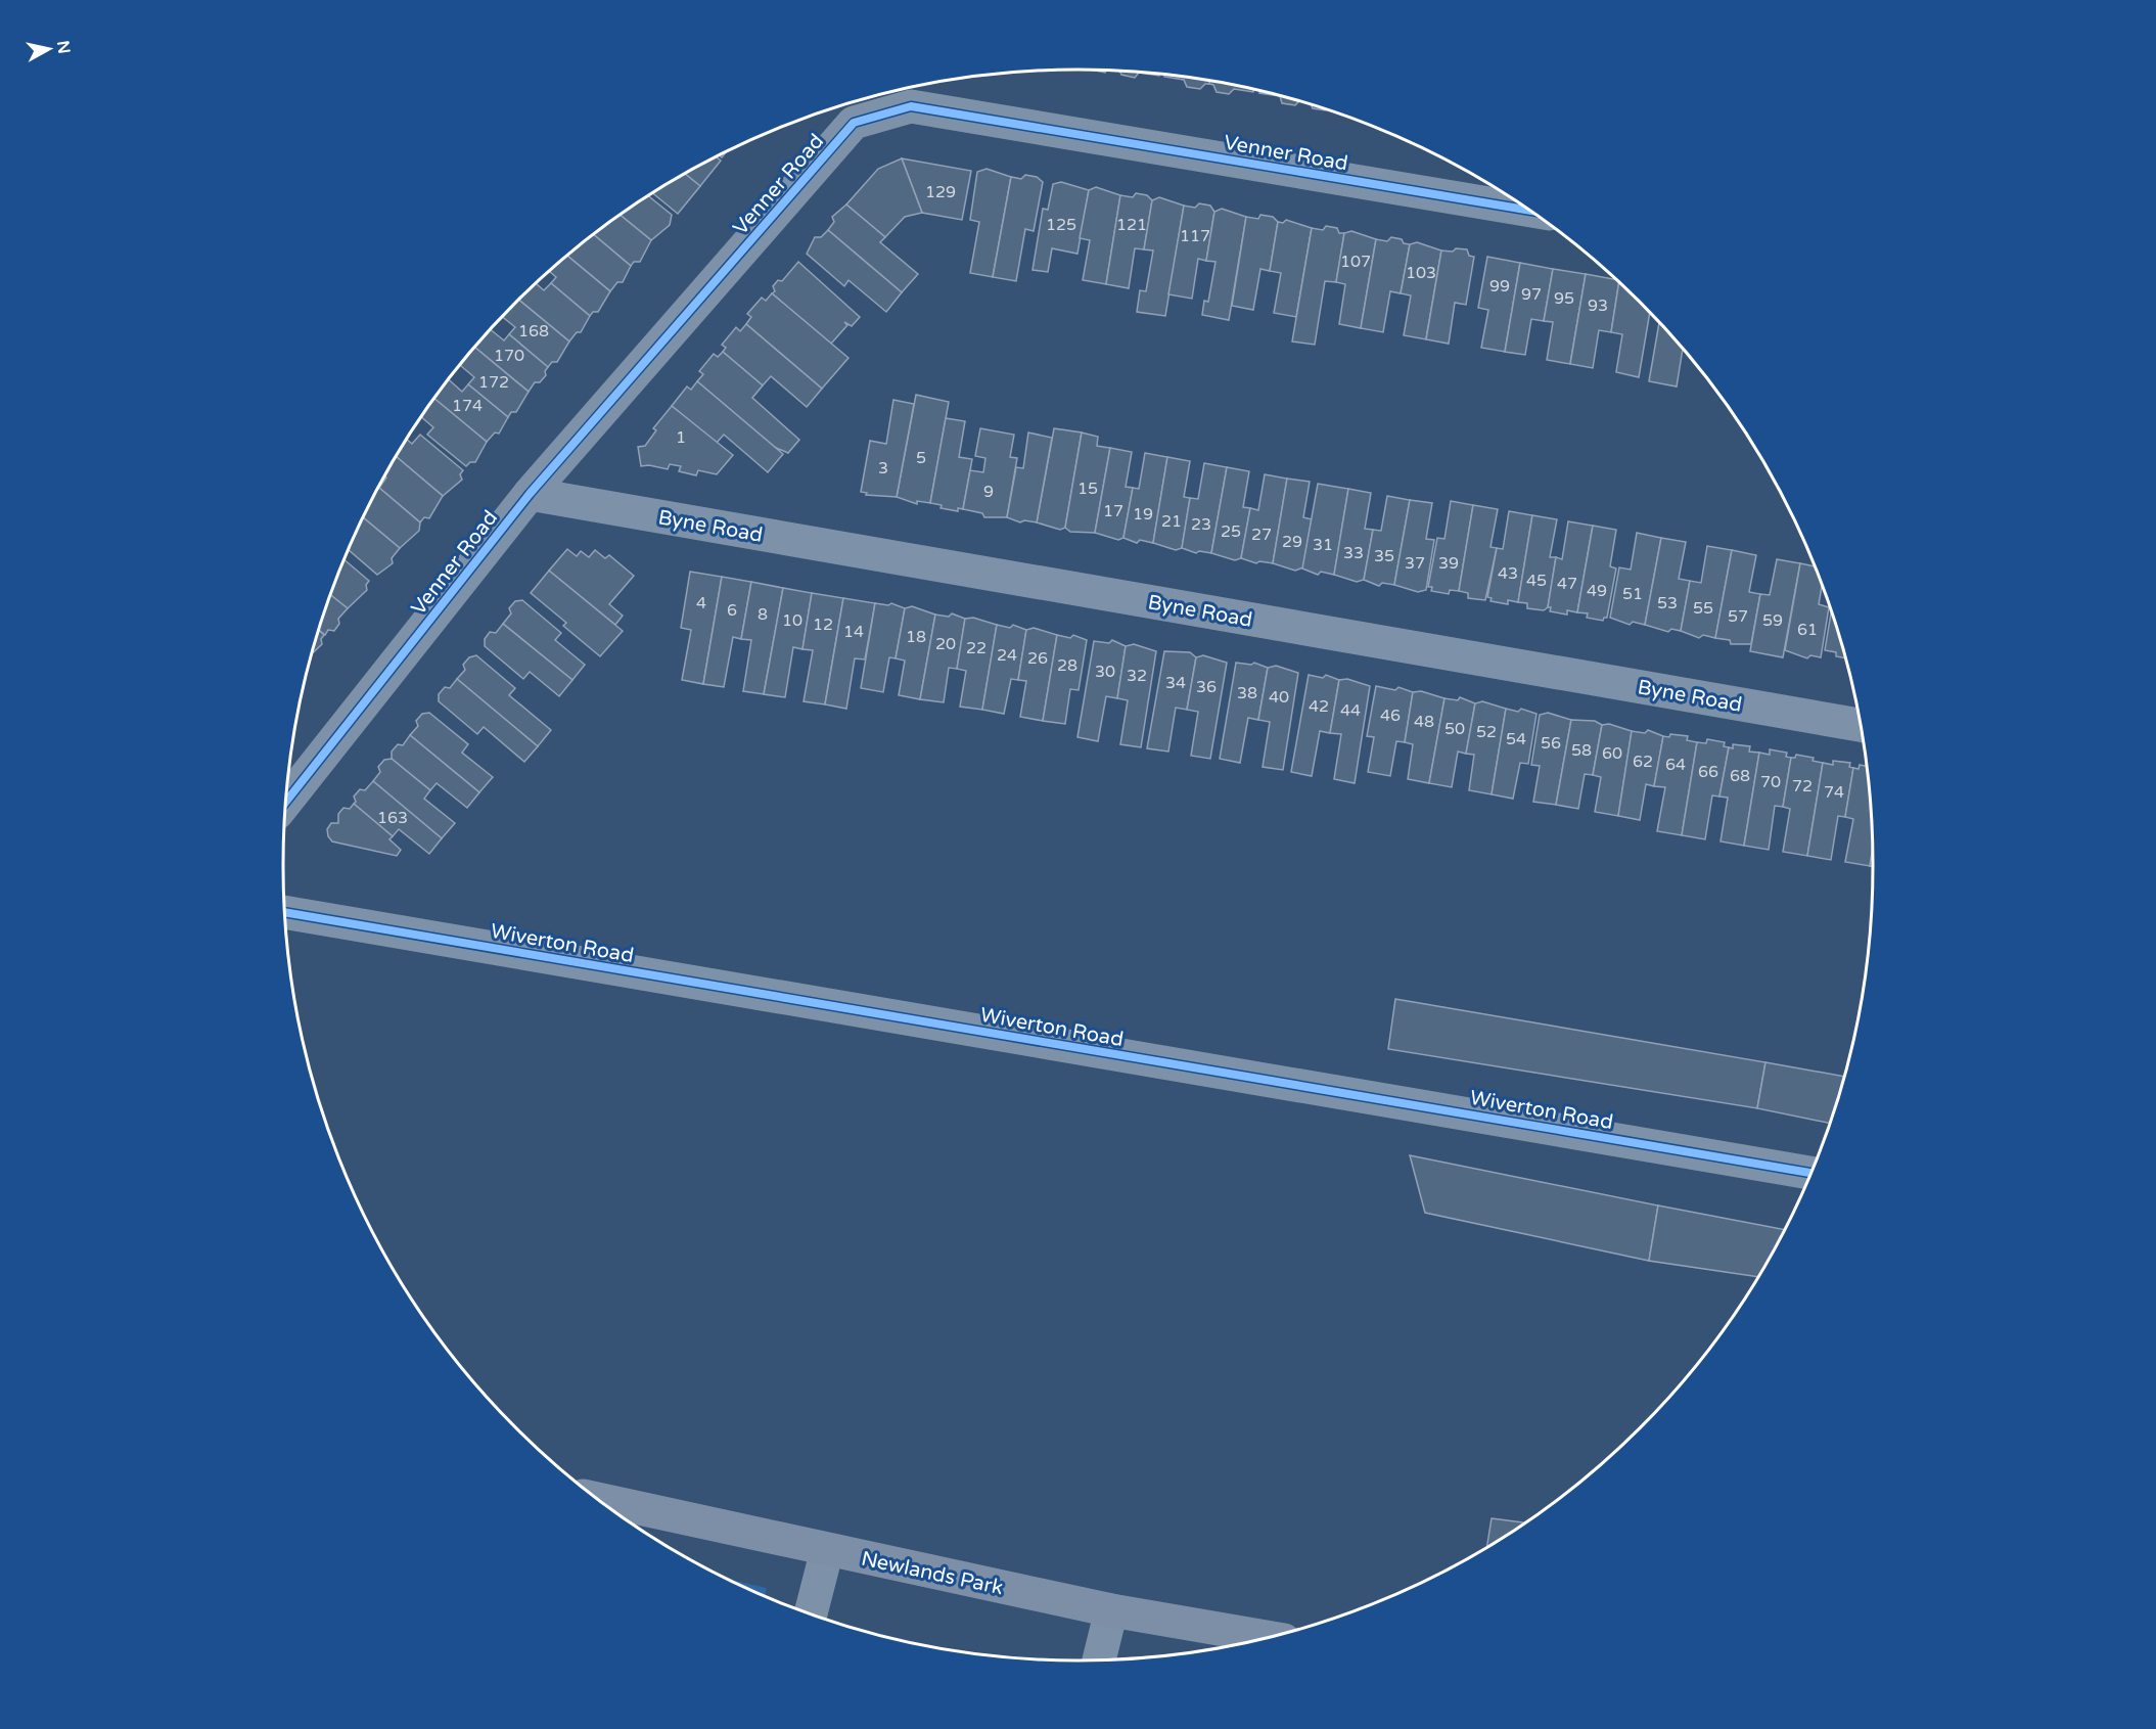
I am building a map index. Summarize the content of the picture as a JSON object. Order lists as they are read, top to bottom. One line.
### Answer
{"streets":{"main road":["Newlands Park"],"street":["Venner Road","Byne Road","Wiverton Road"]},"crossings":[["Venner Road","Byne Road"]],"house_numbers":["129","125","121","117","107","103","99","97","95","93","168","170","172","174","1","5","3","15","9","17","19","21","23","25","27","29","31","33","35","37","39","43","45","47","49","51","4","53","55","6","8","57","10","59","12","61","14","18","20","22","24","26","28","30","32","34","36","38","40","42","44","46","48","50","52","54","56","58","60","62","64","66","68","70","72","74","163"],"north":"right"}
